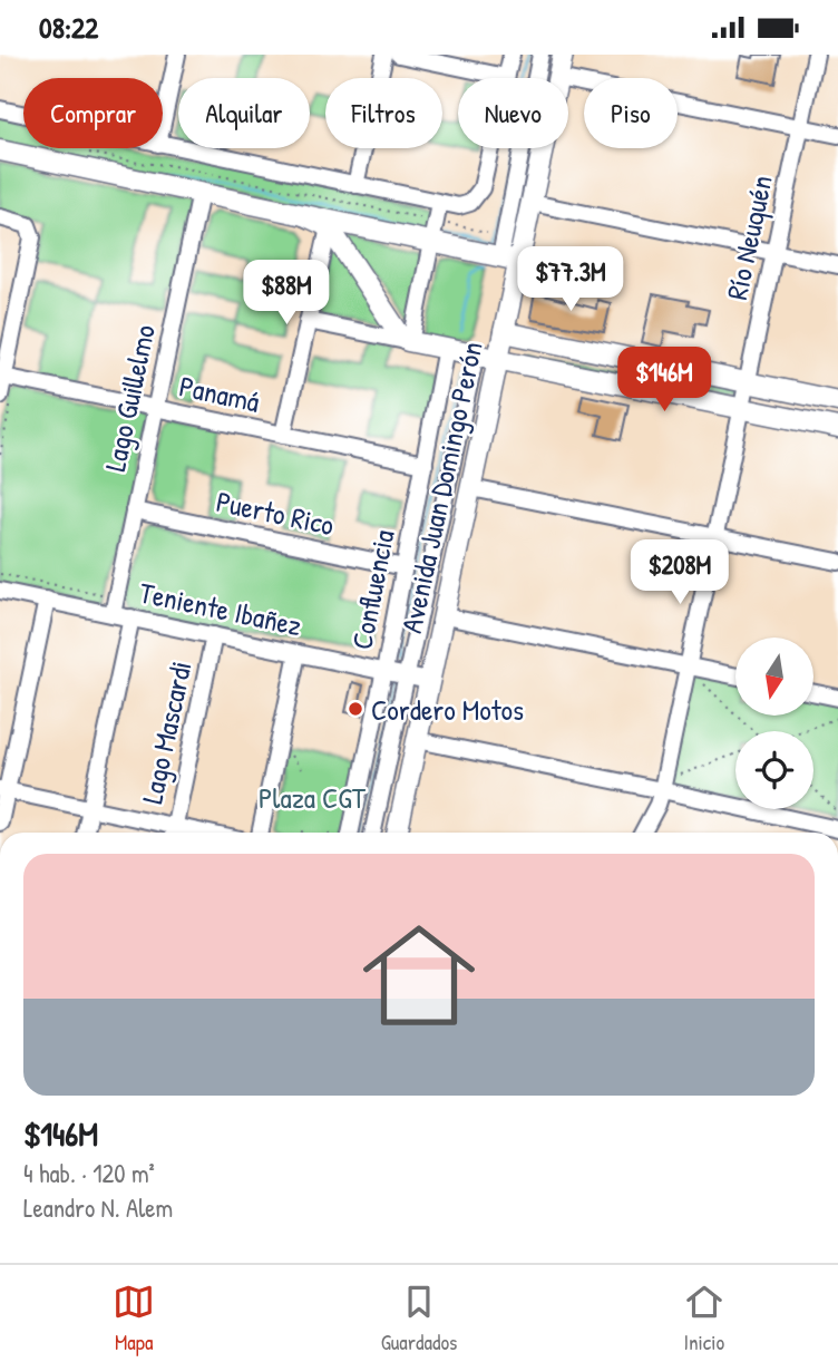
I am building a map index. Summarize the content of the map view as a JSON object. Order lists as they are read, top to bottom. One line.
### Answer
{"streets":{"main road":["Avenida Juan Domingo Perón"],"street":["Río Neuquén","Panamá","Lago Guillelmo","Puerto Rico","Confluencia","Teniente Ibañez","Lago Mascardi"]},"crossings":[["Panamá","Lago Guillelmo"],["Panamá","Confluencia"],["Lago Guillelmo","Puerto Rico"],["Lago Guillelmo","Teniente Ibañez"],["Avenida Juan Domingo Perón","Teniente Ibañez"],["Puerto Rico","Confluencia"],["Confluencia","Teniente Ibañez"],["Teniente Ibañez","Lago Mascardi"]],"parks":["Plaza CGT"],"places":["Cordero Motos"],"north":"bottom","page":{"status":"08:22","chip":["Comprar","Alquilar","Filtros","Nuevo","Piso"],"price":["$77.3M","$88M","$146M","$208M"],"list":[{"name":"$146M","note":"4 hab. · 120 m² · Leandro N. Alem"}],"tabs":["Mapa","Guardados","Inicio"]}}
